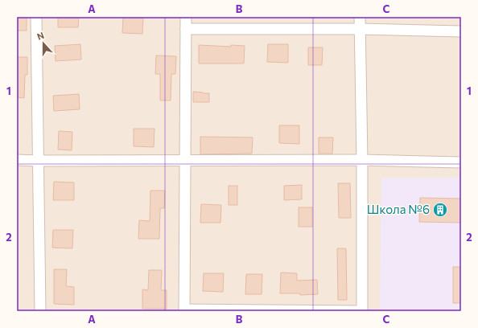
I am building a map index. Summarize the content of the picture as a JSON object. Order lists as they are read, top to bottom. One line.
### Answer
{"places":{"building":["Школа №6"]},"north":"top","grid":{"columns":["A","B","C"],"rows":["1","2"]}}
